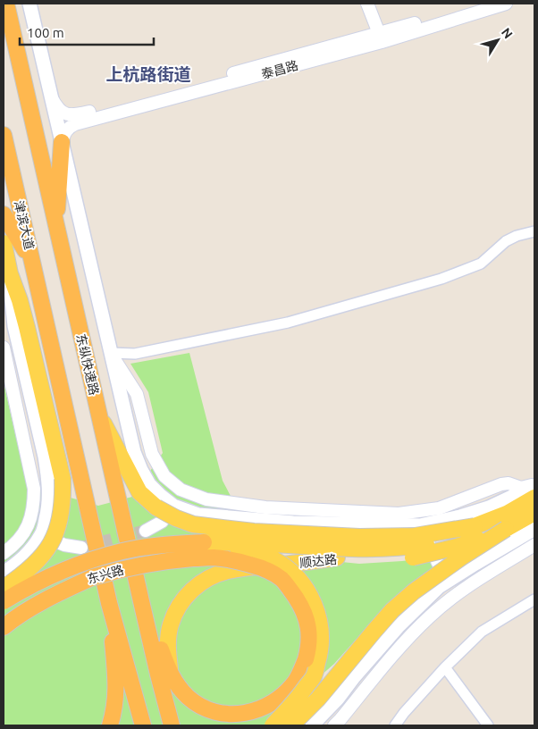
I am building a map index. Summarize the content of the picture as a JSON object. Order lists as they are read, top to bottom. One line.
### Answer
{"streets":{"highway":["津滨大道","东纵快速路","东兴路"],"main road":["顺达路"],"street":["泰昌路"]},"crossings":[["东纵快速路","东兴路"],["顺达路","东兴路"]],"districts":["上杭路街道"],"scale_bar":"100 m","north":"top right"}
